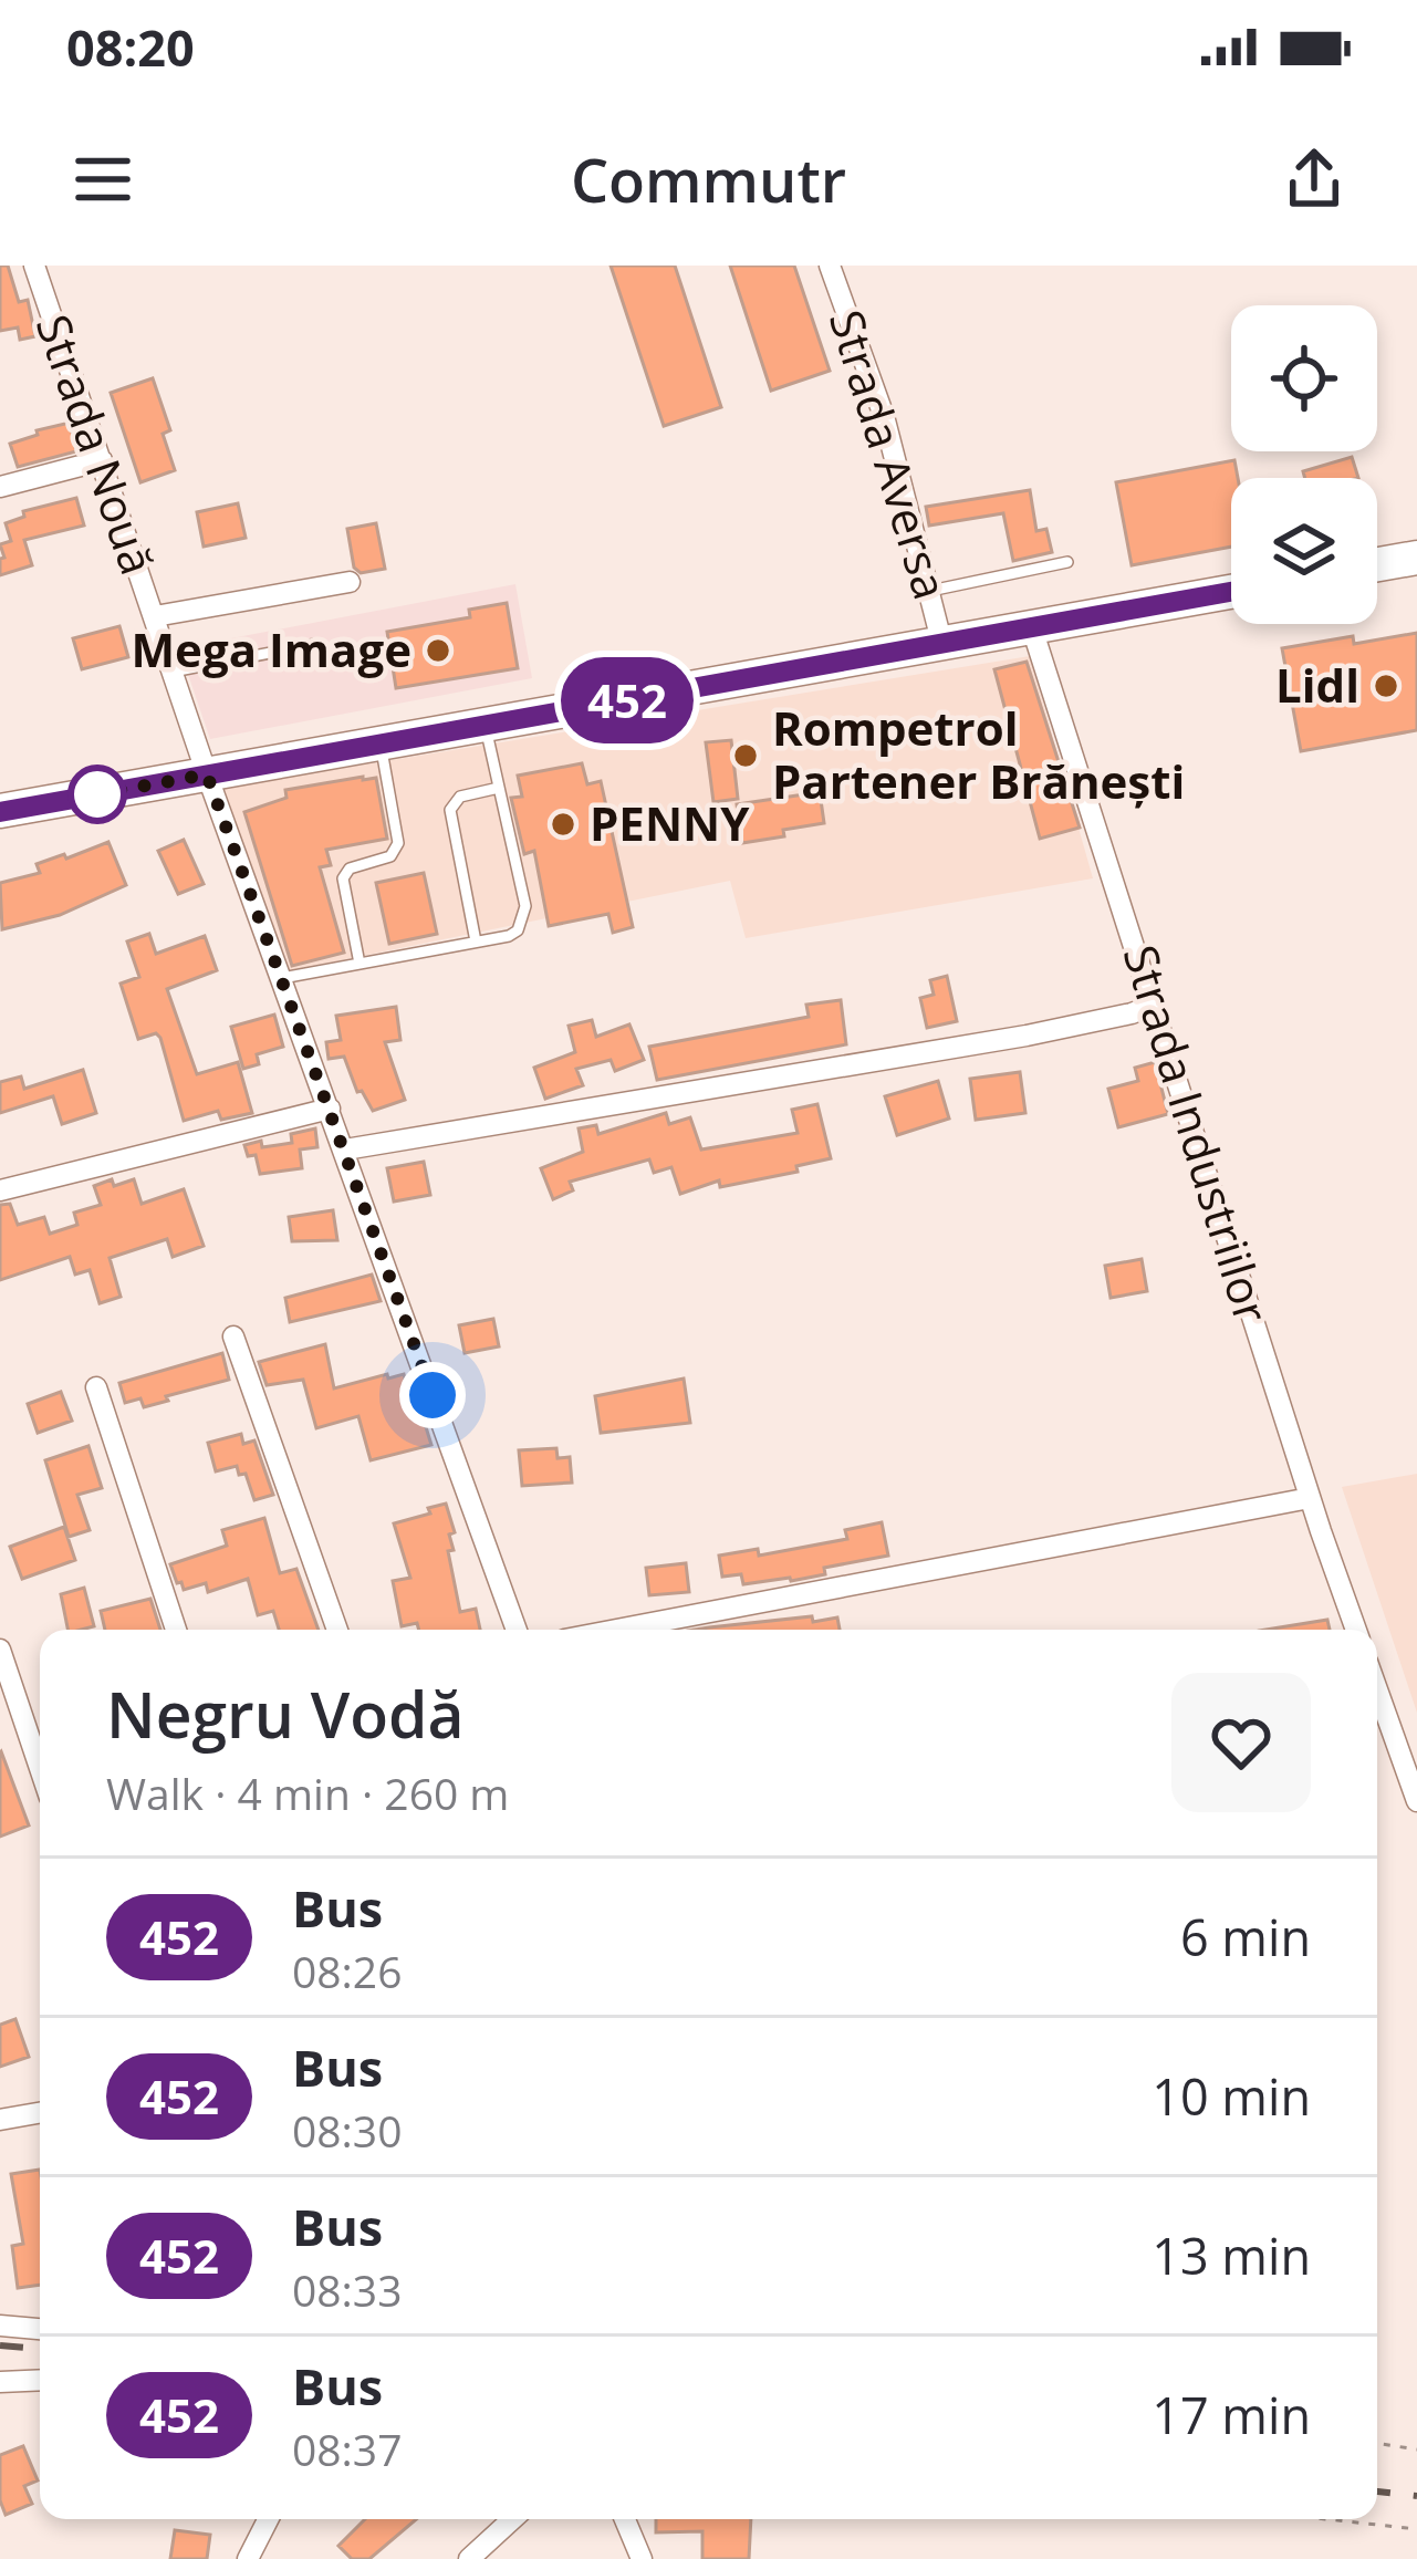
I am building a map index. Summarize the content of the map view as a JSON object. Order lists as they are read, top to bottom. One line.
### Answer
{"streets":{"street":["Strada Nouă","Strada Aversa","Strada Industriilor"]},"places":["Mega Image","Lidl","Rompetrol Partener Brănești","PENNY"],"lines":["bus line 452"],"page":{"status":"08:20","header":"Commutr","on_map":"452","heading":["Negru Vodă","Walk · 4 min · 260 m"],"list":[{"mark":"452","name":"Bus","note":"08:26","value":"6 min"},{"mark":"452","name":"Bus","note":"08:30","value":"10 min"},{"mark":"452","name":"Bus","note":"08:33","value":"13 min"},{"mark":"452","name":"Bus","note":"08:37","value":"17 min"}]}}
